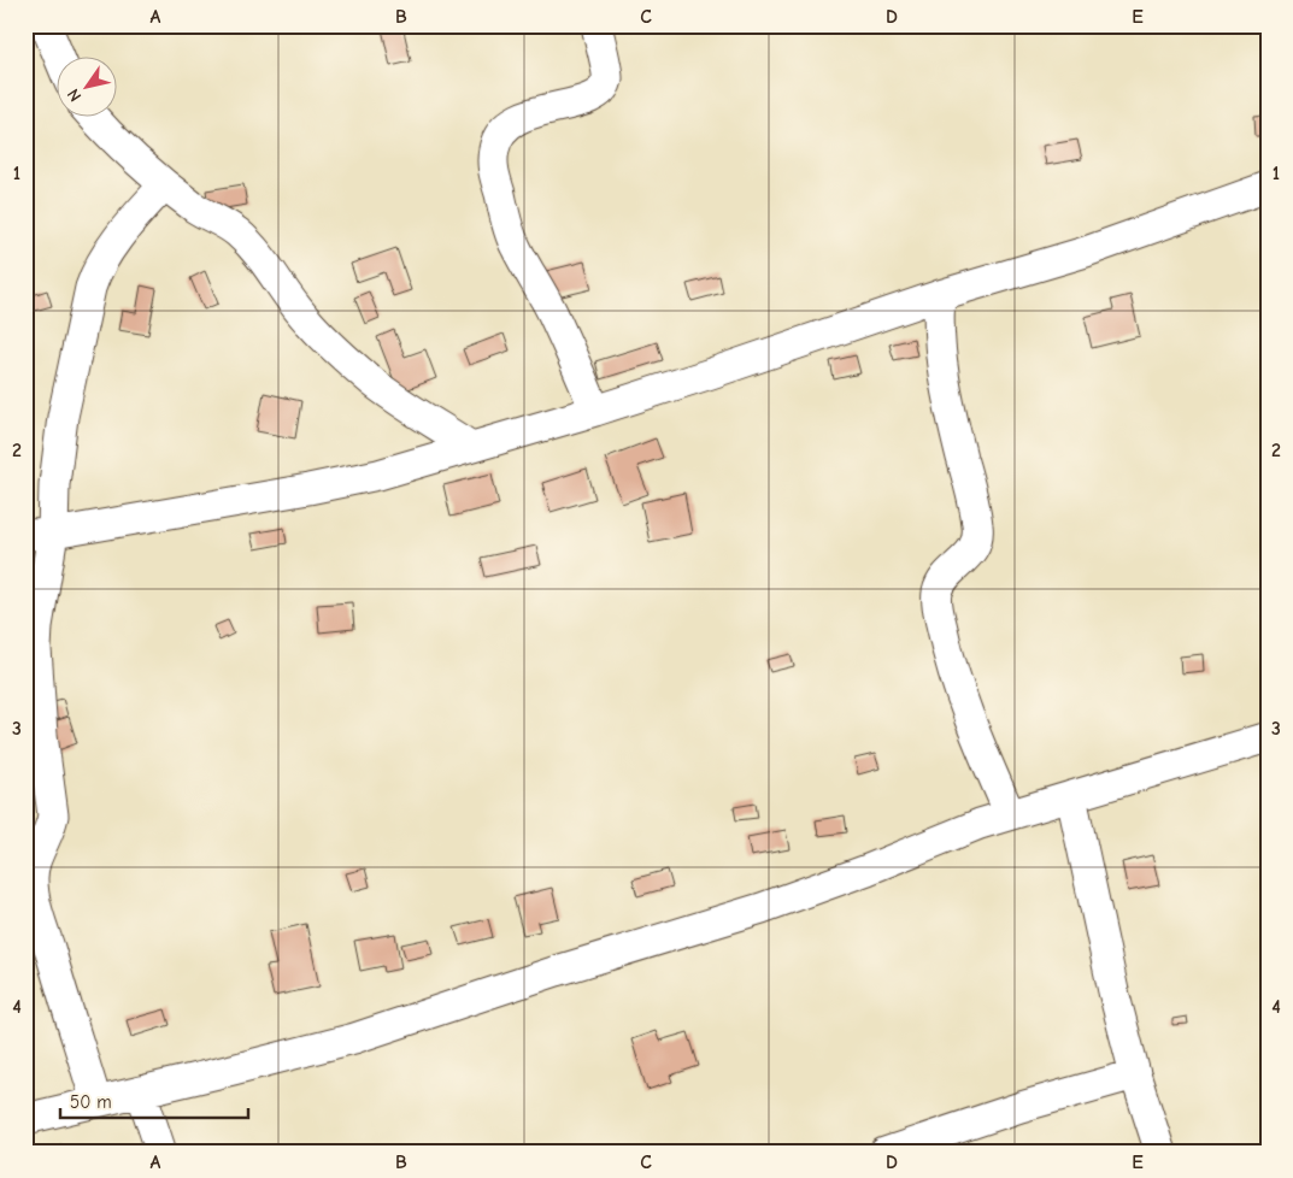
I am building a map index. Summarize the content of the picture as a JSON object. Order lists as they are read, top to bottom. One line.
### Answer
{"scale_bar":"50 m","north":"bottom left","grid":{"columns":["A","B","C","D","E"],"rows":["1","2","3","4"]}}
